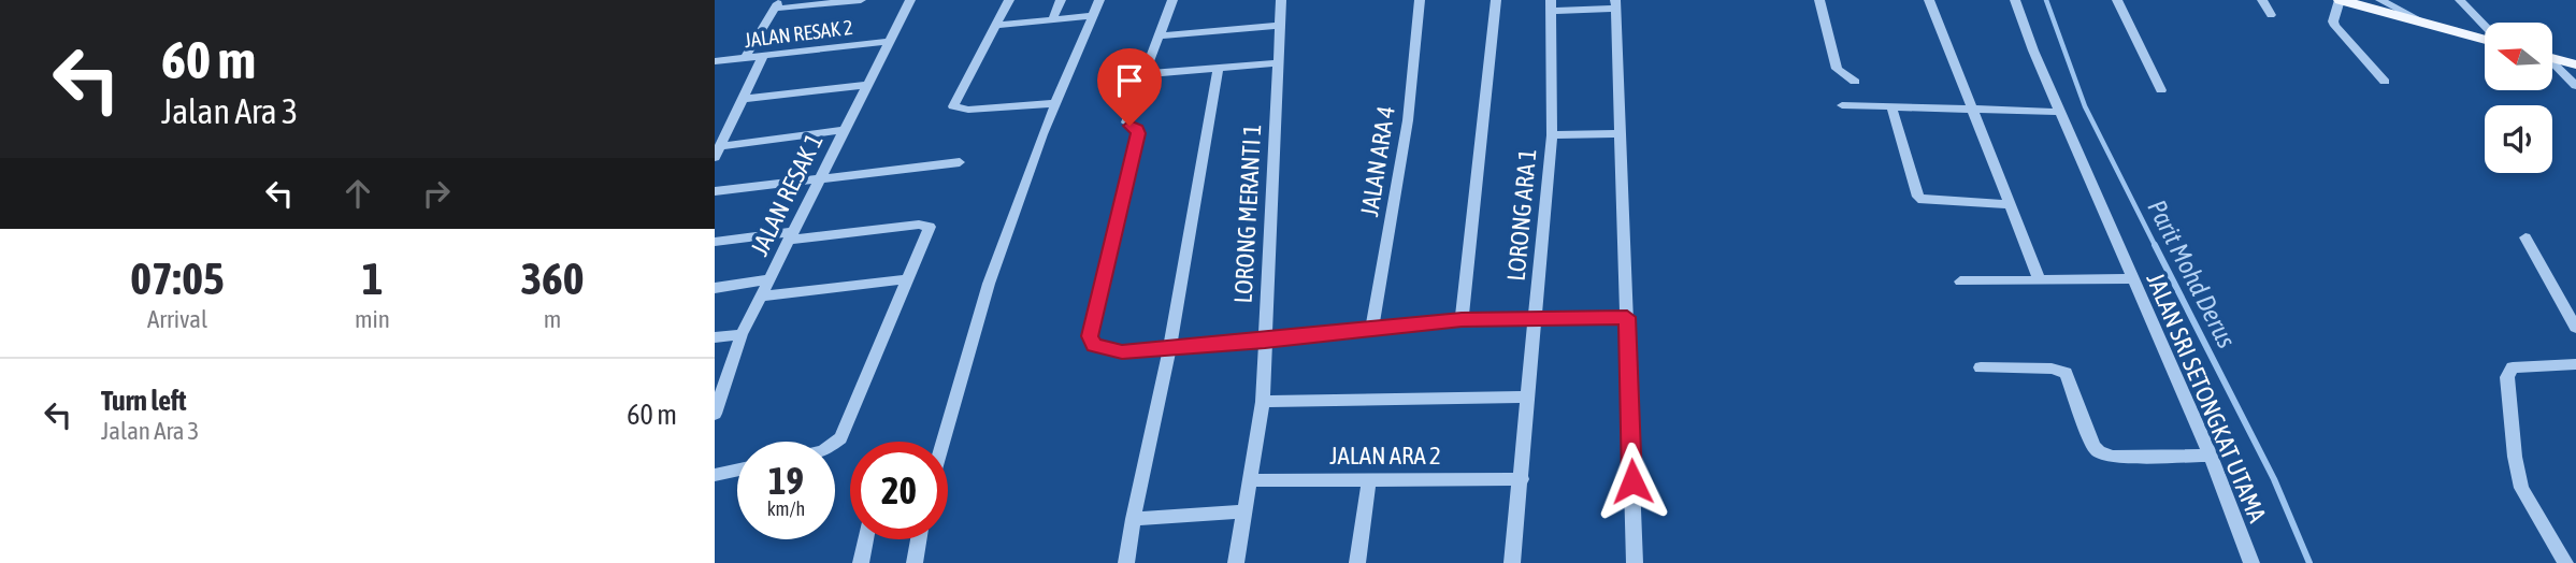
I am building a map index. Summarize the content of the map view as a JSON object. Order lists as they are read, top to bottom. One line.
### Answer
{"streets":{"street":["JALAN RESAK 2","JALAN ARA 4","JALAN RESAK 1","LORONG MERANTI 1","LORONG ARA 1","JALAN SRI SETONGKAT UTAMA","JALAN ARA 2"]},"crossings":[["JALAN RESAK 2","JALAN RESAK 1"],["LORONG MERANTI 1","JALAN ARA 2"],["LORONG ARA 1","JALAN ARA 2"]],"water":["Parit Mohd Derus"],"north":"left","page":{"turn":["60 m","Jalan Ara 3"],"eta":["07:05","Arrival","1","min","360","m"],"list":[{"name":"Turn left","note":"Jalan Ara 3","value":"60 m"}],"speed":"19 km/h","limit":"20"}}
